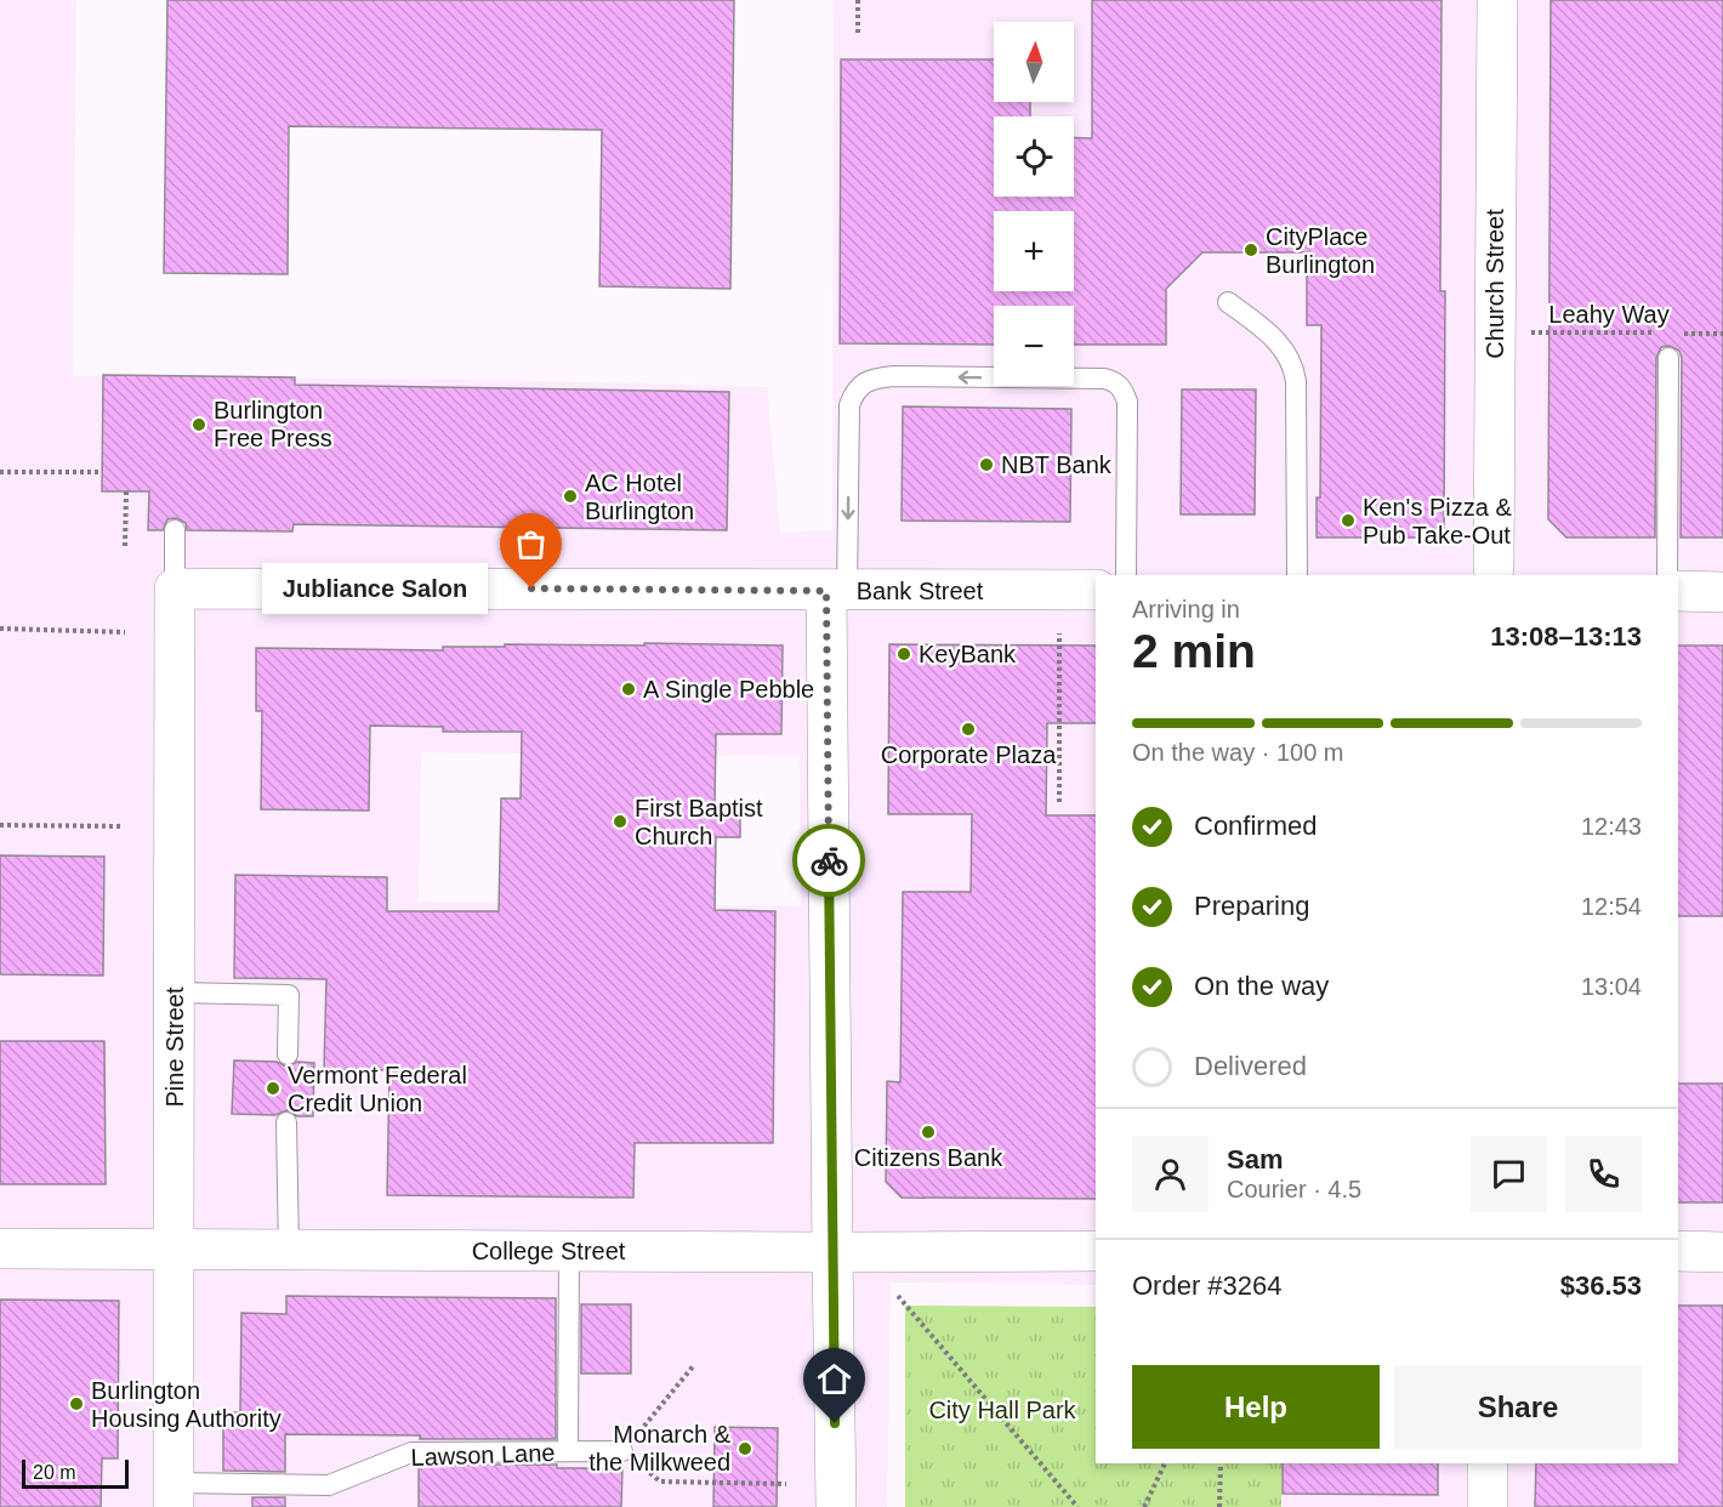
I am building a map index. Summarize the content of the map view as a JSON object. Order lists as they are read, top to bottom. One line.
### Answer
{"streets":{"street":["Church Street","Bank Street","Pine Street","College Street"],"lane":["Lawson Lane"],"path":["Leahy Way"]},"crossings":[["Church Street","Leahy Way"],["Bank Street","Pine Street"],["Pine Street","College Street"],["Pine Street","Lawson Lane"]],"parks":["City Hall Park"],"places":["CityPlace Burlington","Burlington Free Press","NBT Bank","AC Hotel Burlington","Ken's Pizza & Pub Take-Out","Jubliance Salon","KeyBank","A Single Pebble","Corporate Plaza","First Baptist Church","Vermont Federal Credit Union","Citizens Bank","Burlington Housing Authority","Monarch & the Milkweed"],"scale_bar":"20 m","north":"top","page":{"map_buttons":["+","−"],"bubble":"Jubliance Salon","heading":["2 min","Arriving in","13:08–13:13"],"panel":["Sam","Courier · 4.5","Order #3264","$36.53"],"bar":"On the way · 100 m","list":[["Confirmed","12:43"],["Preparing","12:54"],["On the way","13:04"],"Delivered"],"buttons":["Help","Share"],"scale":"20 m"}}
